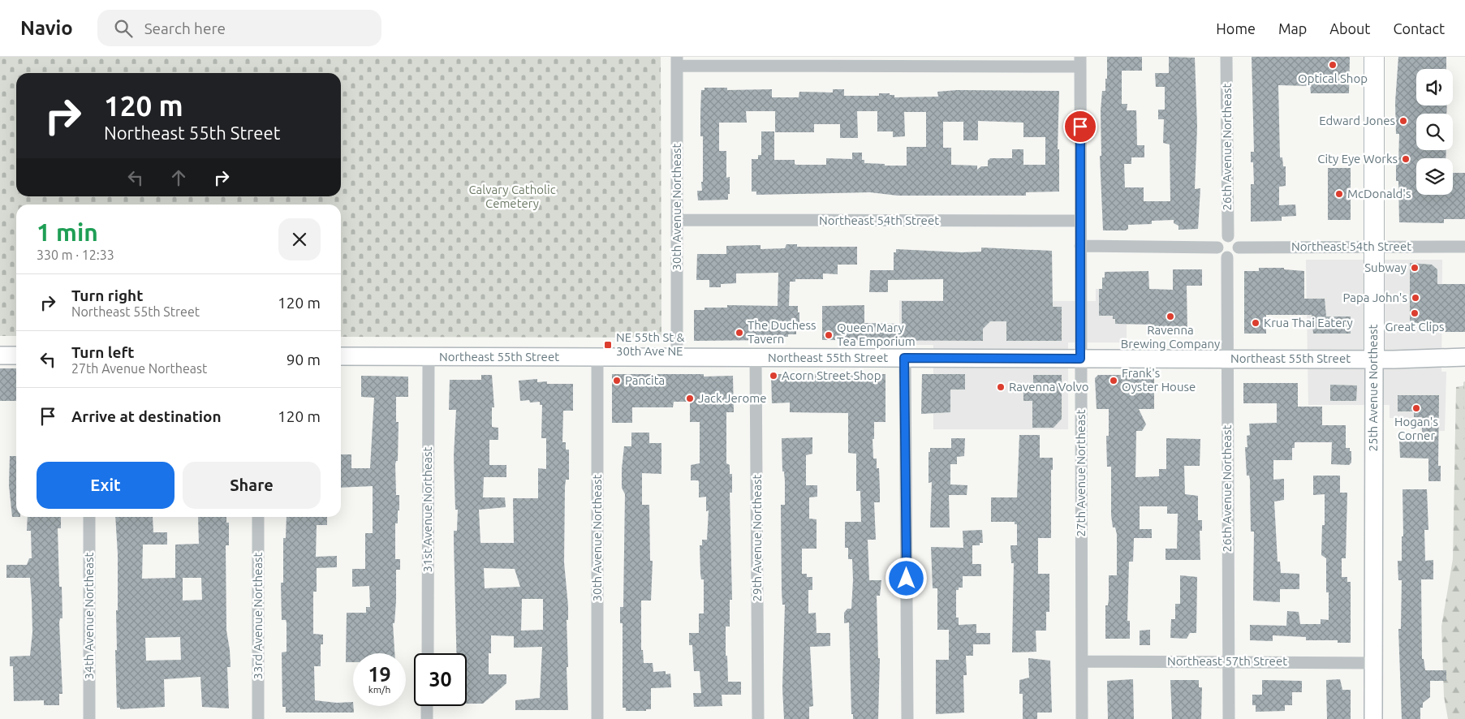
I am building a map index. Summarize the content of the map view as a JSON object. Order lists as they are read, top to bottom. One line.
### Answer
{"streets":{"main road":["Northeast 55th Street","25th Avenue Northeast"],"street":["26th Avenue Northeast","30th Avenue Northeast","Northeast 54th Street","27th Avenue Northeast","31st Avenue Northeast","29th Avenue Northeast","34th Avenue Northeast","33rd Avenue Northeast","Northeast 57th Street"]},"crossings":[["26th Avenue Northeast","Northeast 54th Street"],["26th Avenue Northeast","Northeast 55th Street"],["26th Avenue Northeast","Northeast 57th Street"],["30th Avenue Northeast","Northeast 54th Street"],["30th Avenue Northeast","Northeast 55th Street"],["Northeast 54th Street","25th Avenue Northeast"],["Northeast 54th Street","27th Avenue Northeast"],["Northeast 55th Street","25th Avenue Northeast"],["Northeast 55th Street","27th Avenue Northeast"],["Northeast 55th Street","31st Avenue Northeast"],["Northeast 55th Street","29th Avenue Northeast"],["25th Avenue Northeast","Northeast 57th Street"],["27th Avenue Northeast","Northeast 57th Street"]],"parks":["Calvary Catholic Cemetery"],"places":{"other":["Optical Shop","Edward Jones","City Eye Works","McDonald's","Subway","Papa John's","Great Clips","Ravenna Brewing Company","Krua Thai Eatery","The Duchess Tavern","Queen Mary Tea Emporium","Acorn Street Shop","Pancita","Frank's Oyster House","Ravenna Volvo","Jack Jerome","Hogan's Corner"],"transit":["NE 55th St & 30th Ave NE"]},"page":{"header":"Navio","search":"Search here","nav":["Home","Map","About","Contact"],"turn":["120 m","Northeast 55th Street"],"heading":["1 min","330 m · 12:33"],"list":[{"name":"Turn right","note":"Northeast 55th Street","value":"120 m"},{"name":"Turn left","note":"27th Avenue Northeast","value":"90 m"},{"name":"Arrive at destination","value":"120 m"}],"buttons":["Exit","Share"],"speed":"19 km/h","limit":"30"}}
